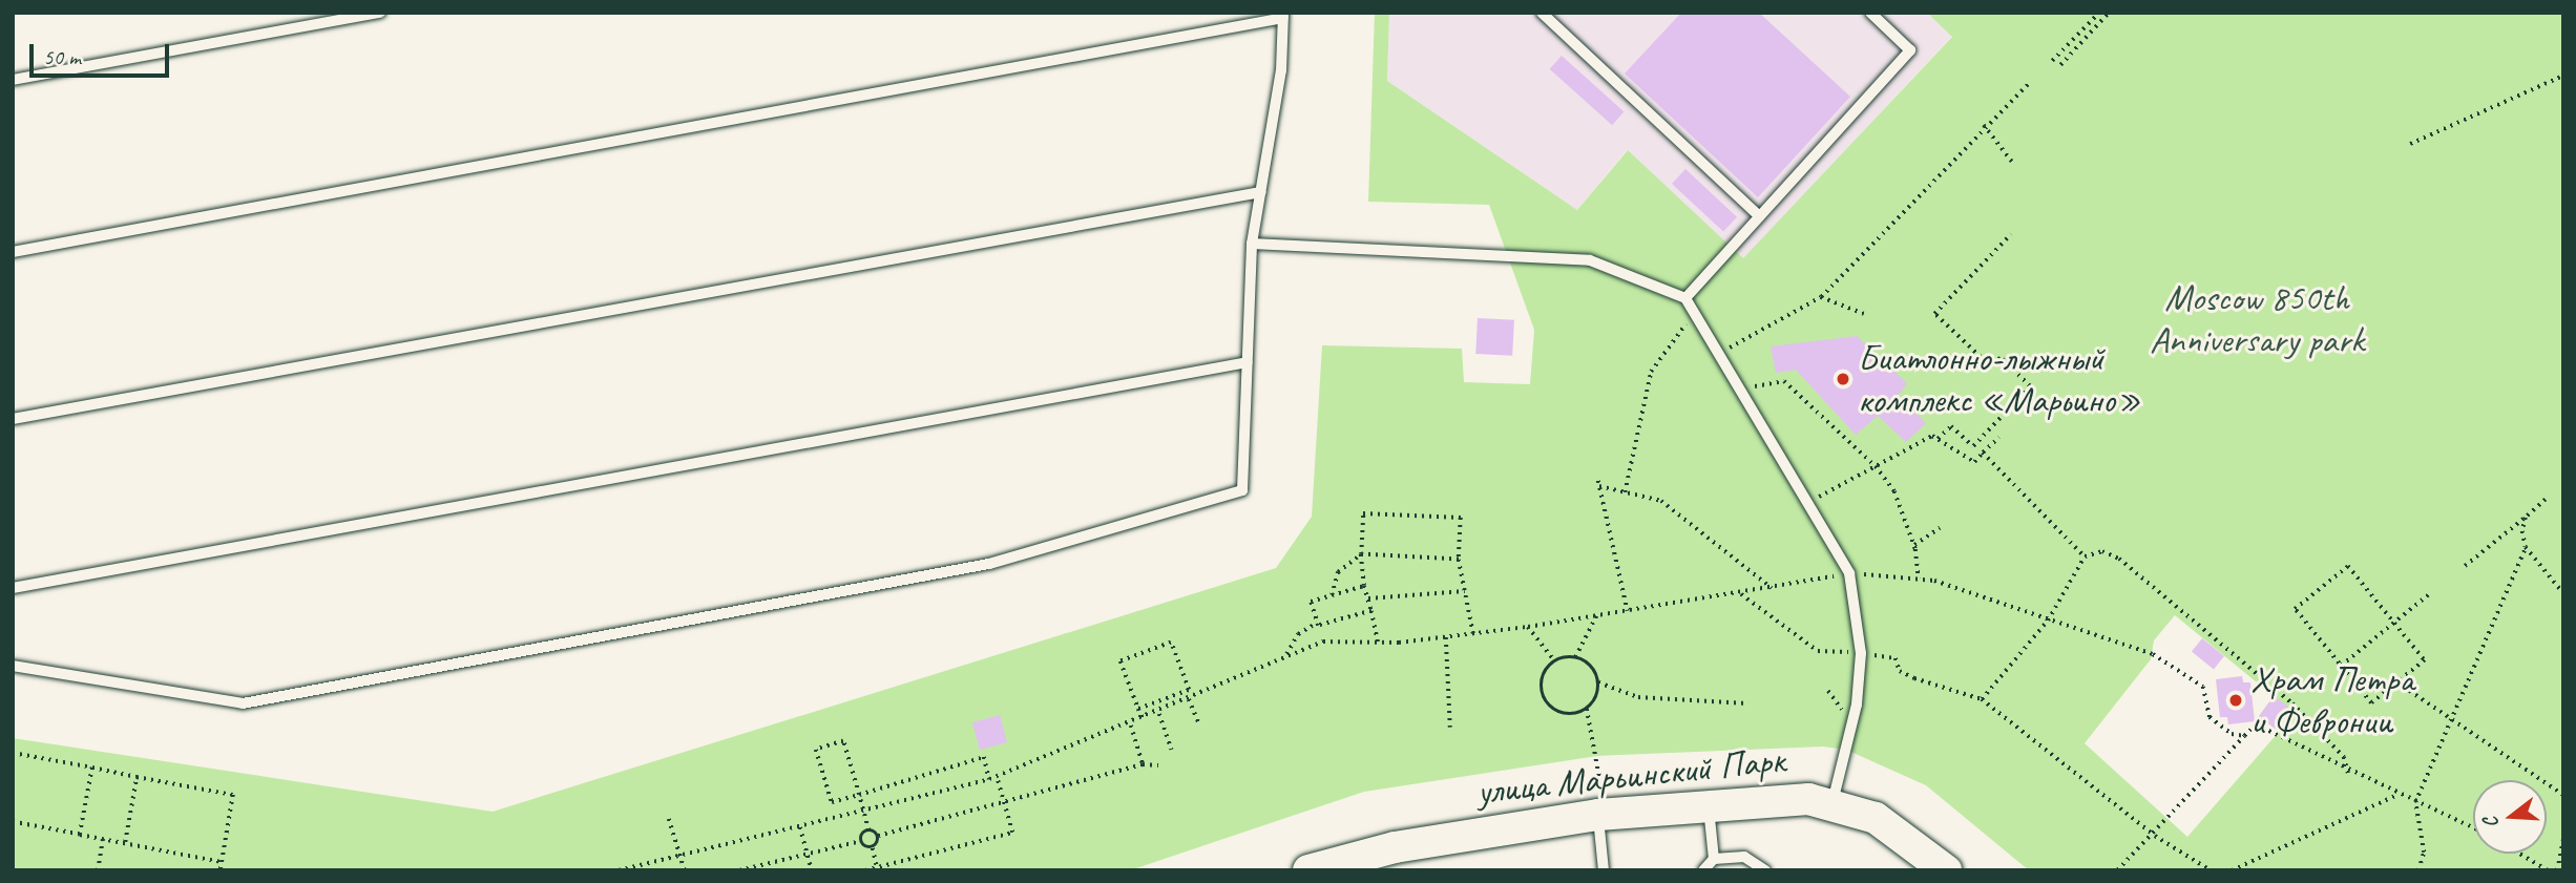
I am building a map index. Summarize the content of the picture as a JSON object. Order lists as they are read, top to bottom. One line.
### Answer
{"streets":{"main road":["улица Марьинский Парк"]},"parks":["Moscow 850th Anniversary park"],"places":["Биатлонно-лыжный комплекс «Марьино»","Храм Петра и Февронии"],"scale_bar":"50 m","north":"left"}
